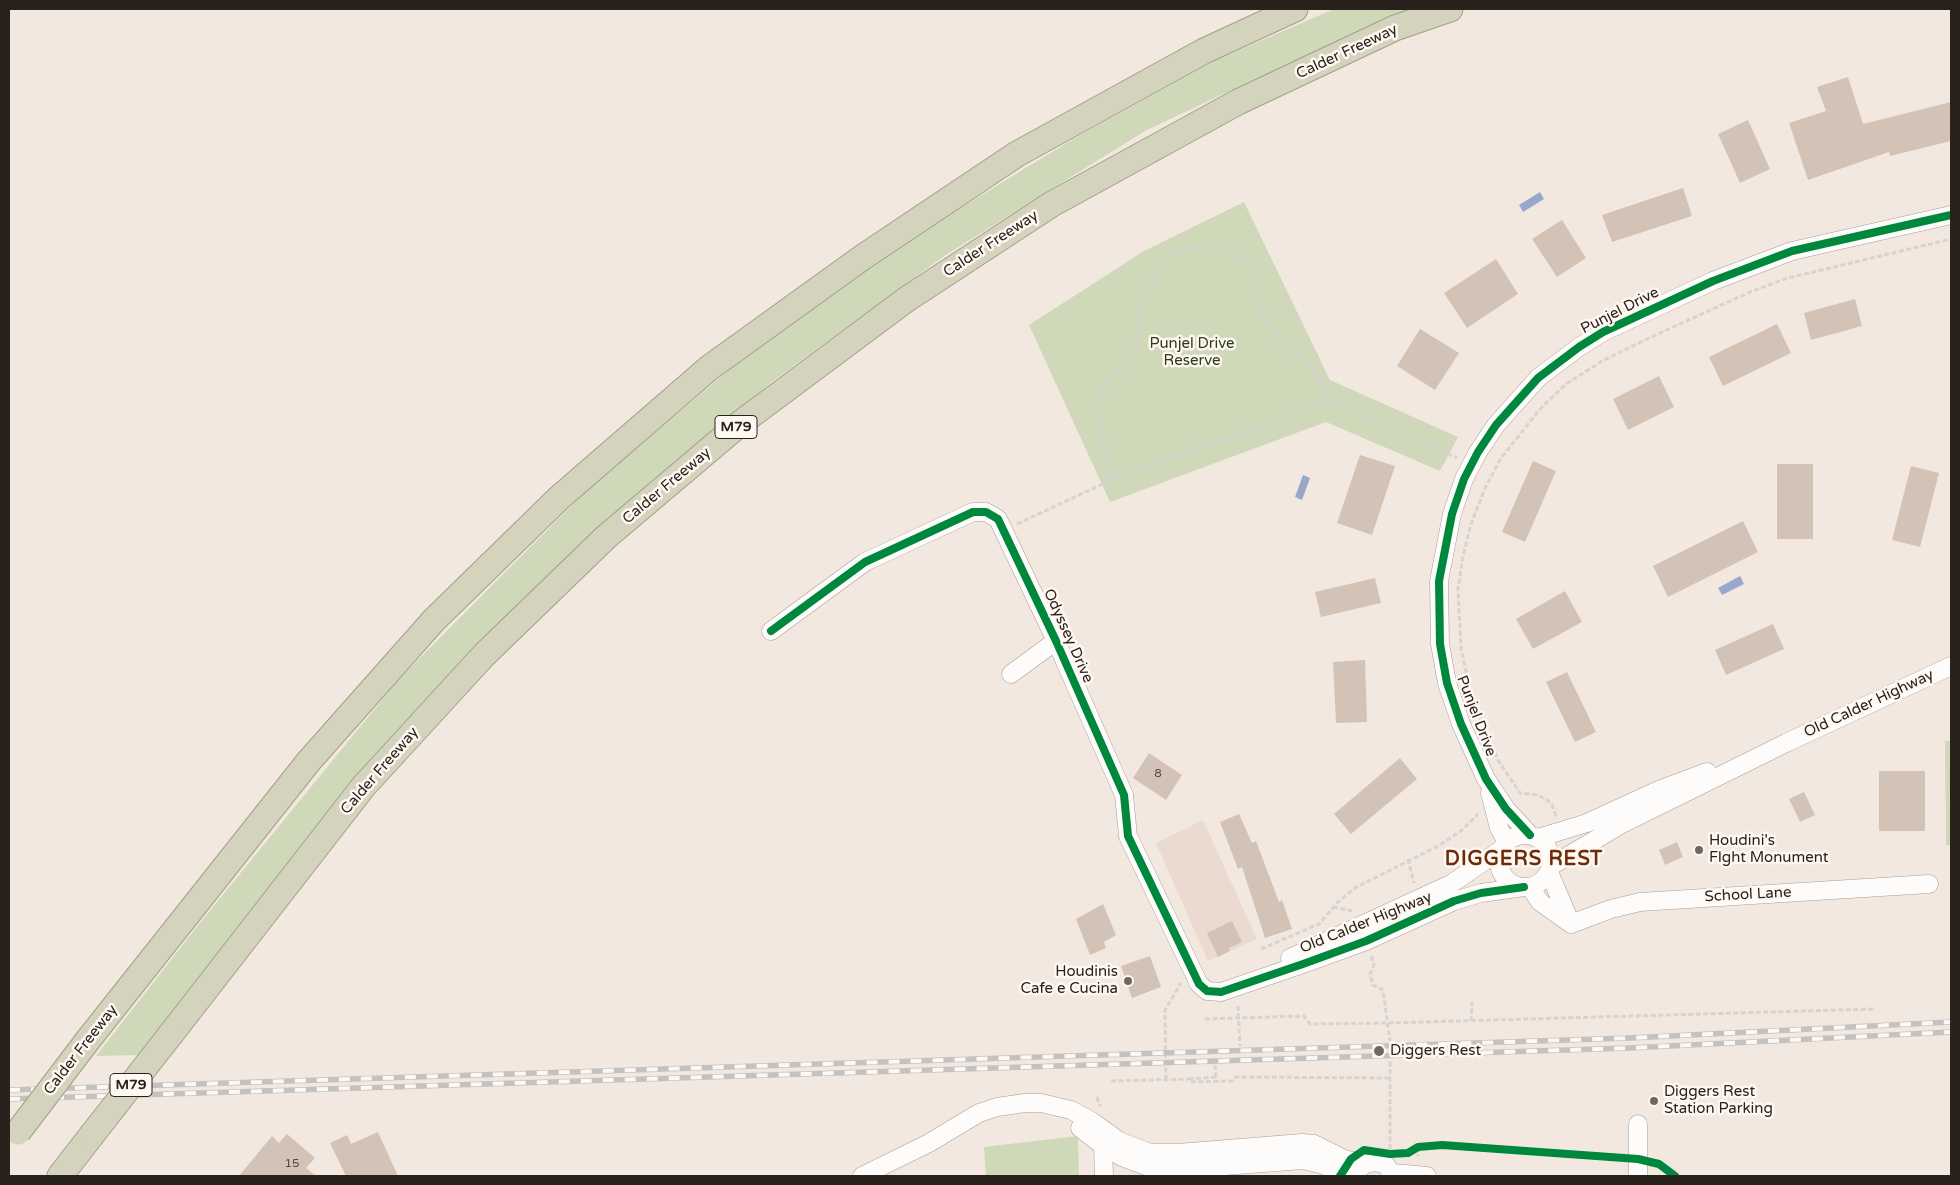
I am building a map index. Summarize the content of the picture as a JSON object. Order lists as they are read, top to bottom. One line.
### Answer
{"streets":{"highway":["Calder Freeway","M79"],"street":["Punjel Drive","Odyssey Drive","Old Calder Highway","School Lane"]},"crossings":[["Punjel Drive","Old Calder Highway"],["Odyssey Drive","Old Calder Highway"]],"districts":["DIGGERS REST"],"parks":["Punjel Drive Reserve"],"places":["Houdini's Flght Monument","Houdinis Cafe e Cucina","Diggers Rest","Diggers Rest Station Parking"],"house_numbers":["8","15"]}
